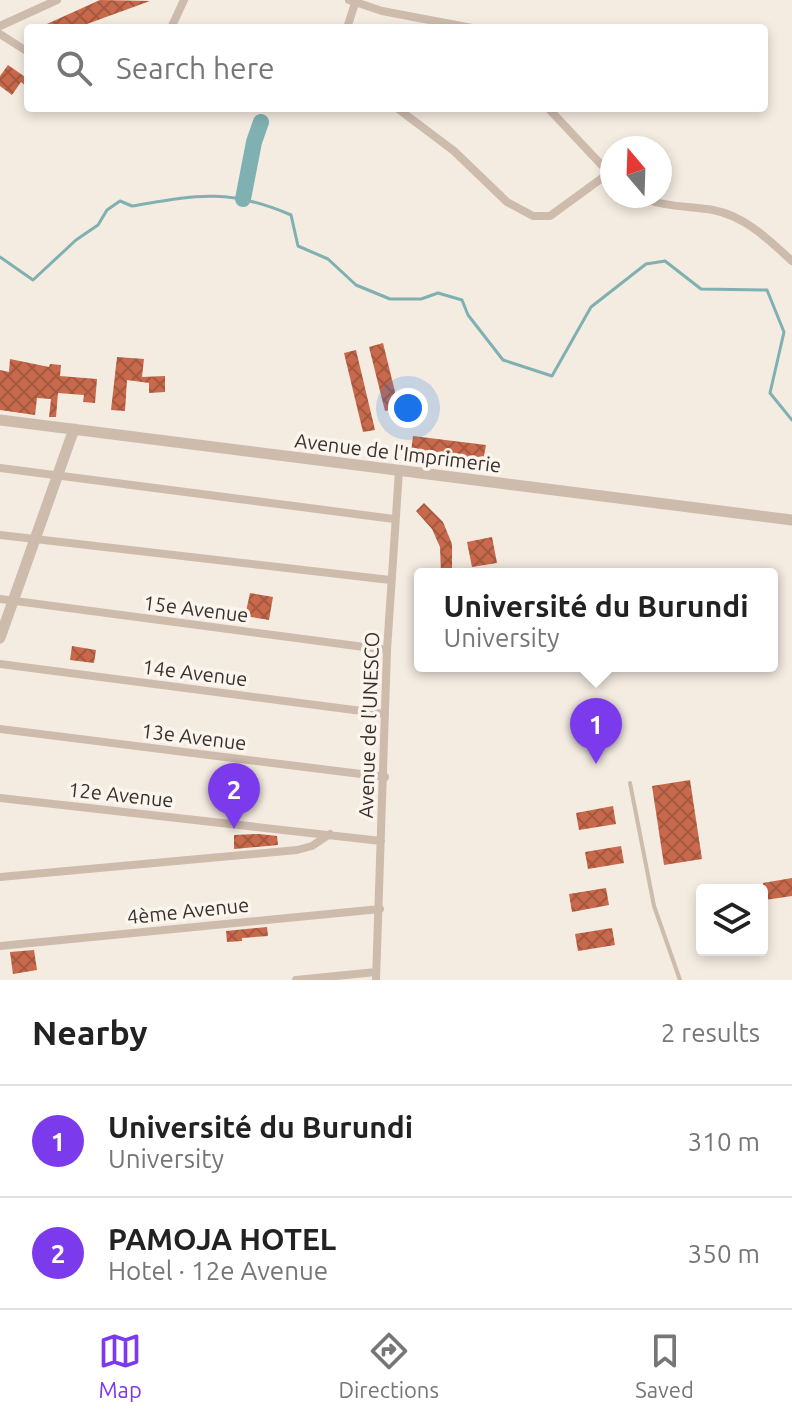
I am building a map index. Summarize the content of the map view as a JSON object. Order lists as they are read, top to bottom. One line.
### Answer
{"streets":{"street":["Avenue de l'Imprimerie","15e Avenue","14e Avenue","Avenue de l'UNESCO","13e Avenue","12e Avenue","4ème Avenue"]},"crossings":[["Avenue de l'Imprimerie","Avenue de l'UNESCO"],["15e Avenue","Avenue de l'UNESCO"],["14e Avenue","Avenue de l'UNESCO"],["Avenue de l'UNESCO","13e Avenue"],["Avenue de l'UNESCO","12e Avenue"],["Avenue de l'UNESCO","4ème Avenue"]],"north":"top","page":{"search":"Search here","popup":["Université du Burundi","University"],"pins":["1","2"],"heading":["Nearby","2 results"],"list":[{"mark":"1","name":"Université du Burundi","note":"University","value":"310 m"},{"mark":"2","name":"PAMOJA HOTEL","note":"Hotel · 12e Avenue","value":"350 m"}],"nav":["Map","Directions","Saved"]}}
